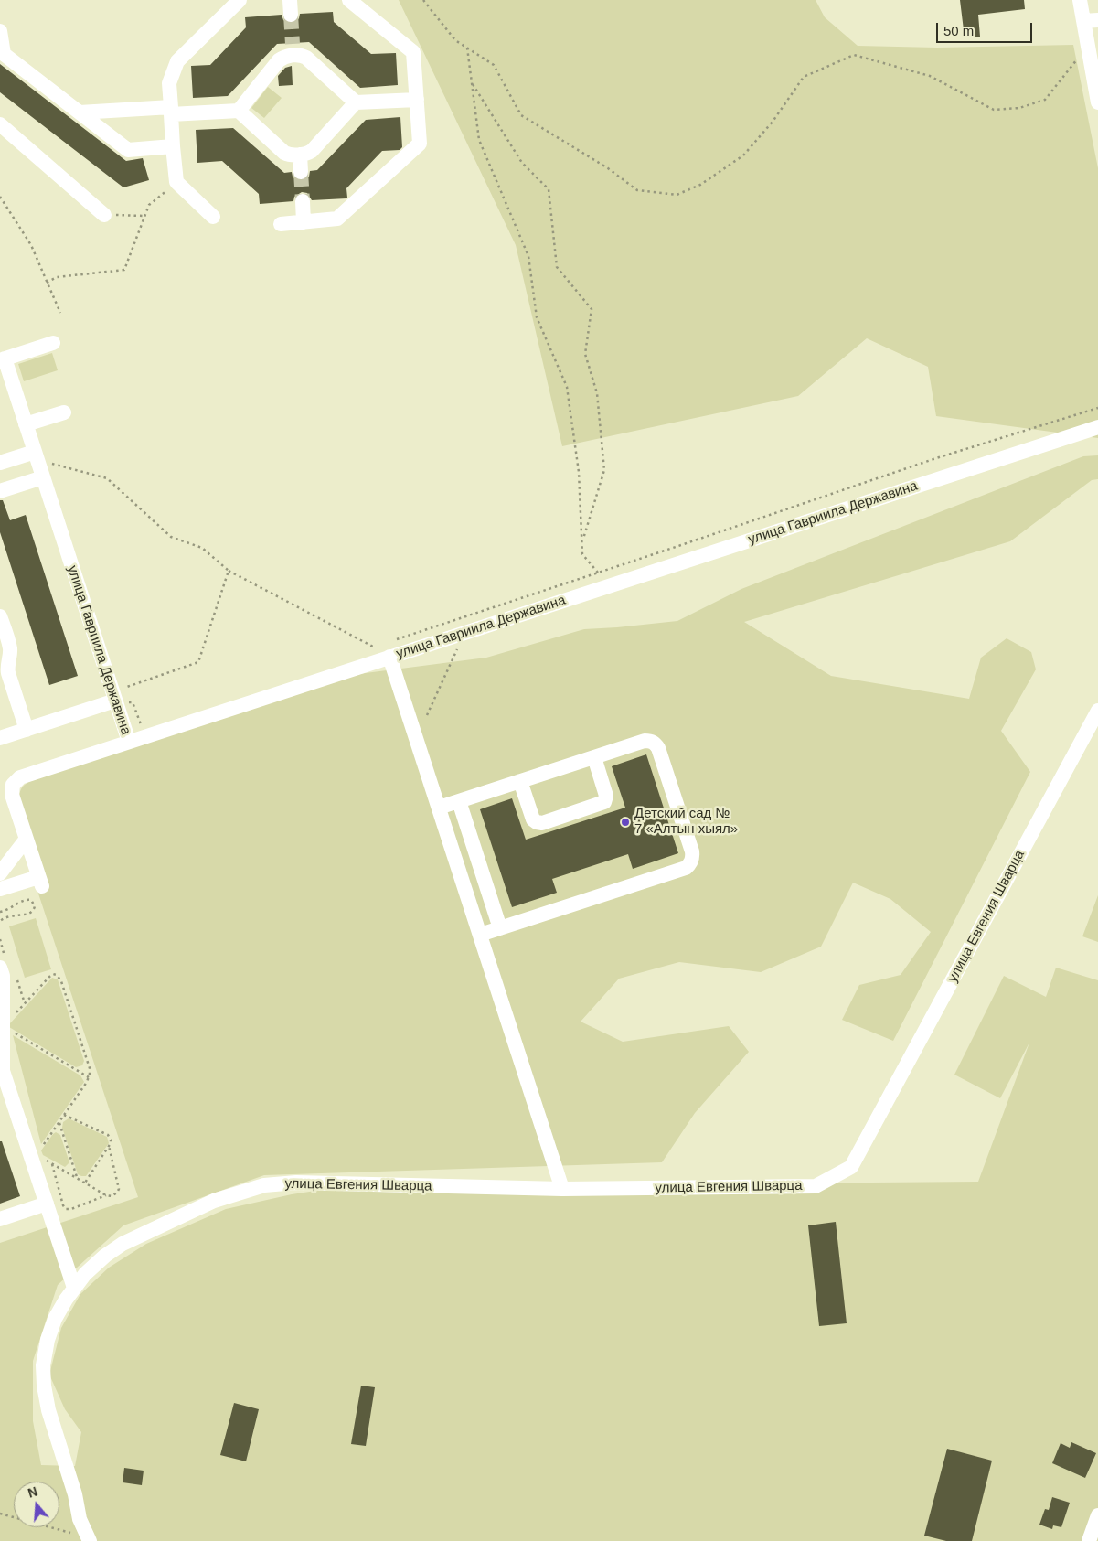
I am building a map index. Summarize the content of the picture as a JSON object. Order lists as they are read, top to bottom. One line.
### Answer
{"streets":{"street":["улица Гавриила Державина","улица Евгения Шварца"]},"places":["Детский сад № 7 «Алтын хыял»"],"scale_bar":"50 m","north":"top"}
